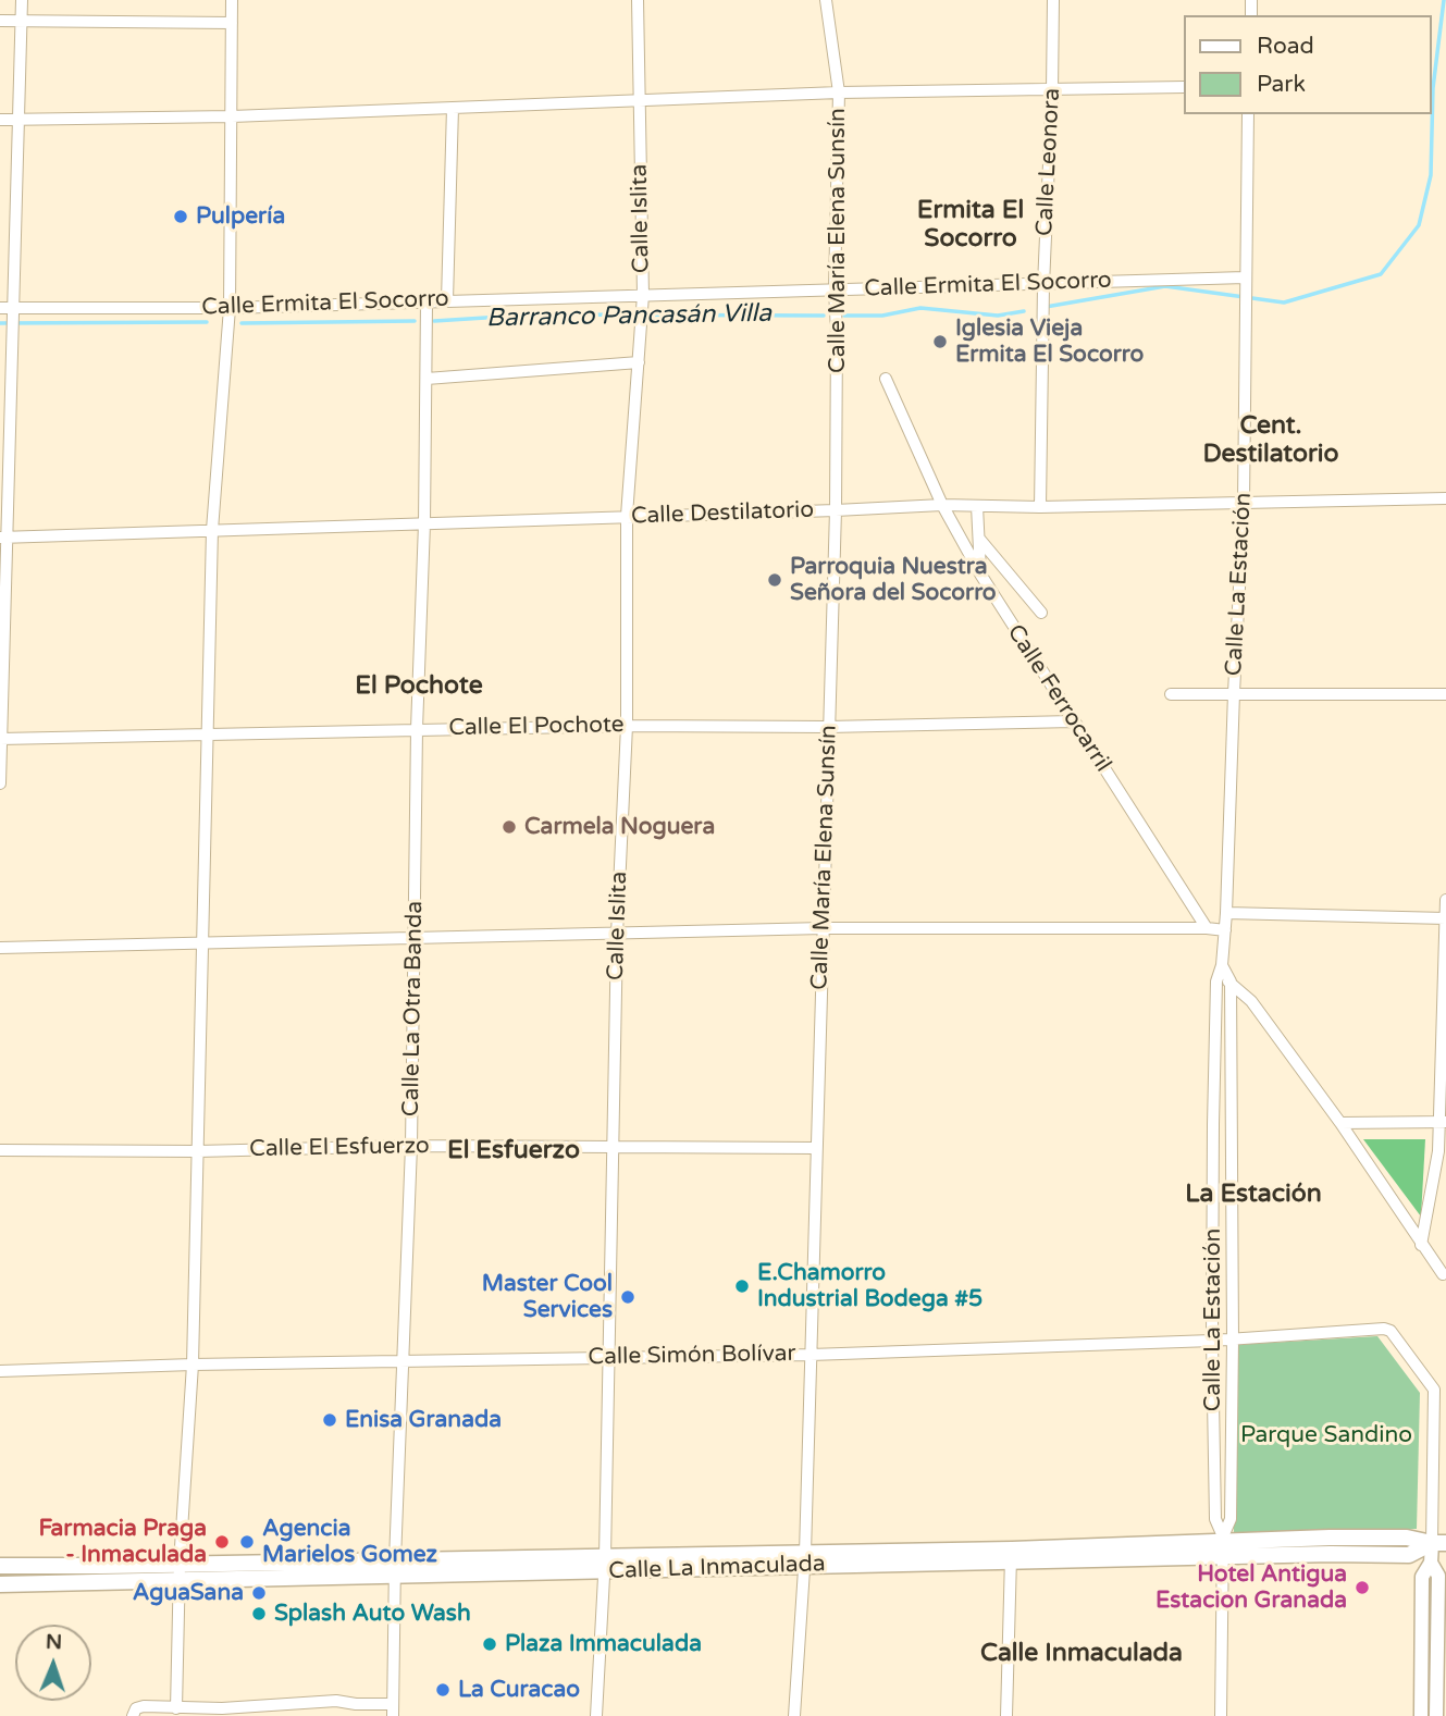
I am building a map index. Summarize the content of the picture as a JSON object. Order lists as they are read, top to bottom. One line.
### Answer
{"streets":{"main road":["Calle La Inmaculada"],"street":["Calle Leonora","Calle Islita","Calle María Elena Sunsín","Calle Ermita El Socorro","Calle Destilatorio","Calle La Estación","Calle Ferrocarril","Calle El Pochote","Calle La Otra Banda","Calle El Esfuerzo","Calle Simón Bolívar"]},"crossings":[["Calle Leonora","Calle Ermita El Socorro"],["Calle Leonora","Calle Destilatorio"],["Calle Islita","Calle Ermita El Socorro"],["Calle Islita","Calle Destilatorio"],["Calle Islita","Calle El Pochote"],["Calle Islita","Calle El Esfuerzo"],["Calle Islita","Calle Simón Bolívar"],["Calle Islita","Calle La Inmaculada"],["Calle María Elena Sunsín","Calle Ermita El Socorro"],["Calle María Elena Sunsín","Calle Destilatorio"],["Calle María Elena Sunsín","Calle El Pochote"],["Calle María Elena Sunsín","Calle El Esfuerzo"],["Calle María Elena Sunsín","Calle Simón Bolívar"],["Calle María Elena Sunsín","Calle La Inmaculada"],["Calle Ermita El Socorro","Calle La Estación"],["Calle Ermita El Socorro","Calle La Otra Banda"],["Calle Destilatorio","Calle La Estación"],["Calle Destilatorio","Calle Ferrocarril"],["Calle Destilatorio","Calle La Otra Banda"],["Calle La Estación","Calle Simón Bolívar"],["Calle La Estación","Calle La Inmaculada"],["Calle Ferrocarril","Calle El Pochote"],["Calle El Pochote","Calle La Otra Banda"],["Calle La Otra Banda","Calle El Esfuerzo"],["Calle La Otra Banda","Calle Simón Bolívar"],["Calle La Otra Banda","Calle La Inmaculada"],["Calle Simón Bolívar","Calle La Inmaculada"]],"districts":["Ermita El Socorro","Cent. Destilatorio","El Pochote","El Esfuerzo","La Estación","Calle Inmaculada"],"water":["Barranco Pancasán Villa"],"parks":["Parque Sandino"],"places":["Pulpería","Iglesia Vieja Ermita El Socorro","Parroquia Nuestra Señora del Socorro","Carmela Noguera","E.Chamorro Industrial Bodega #5","Master Cool Services","Enisa Granada","Farmacia Praga - Inmaculada","Agencia Marielos Gomez","Hotel Antigua Estacion Granada","AguaSana","Splash Auto Wash","Plaza Immaculada","La Curacao"],"legend":["Road","Park"],"north":"top"}
